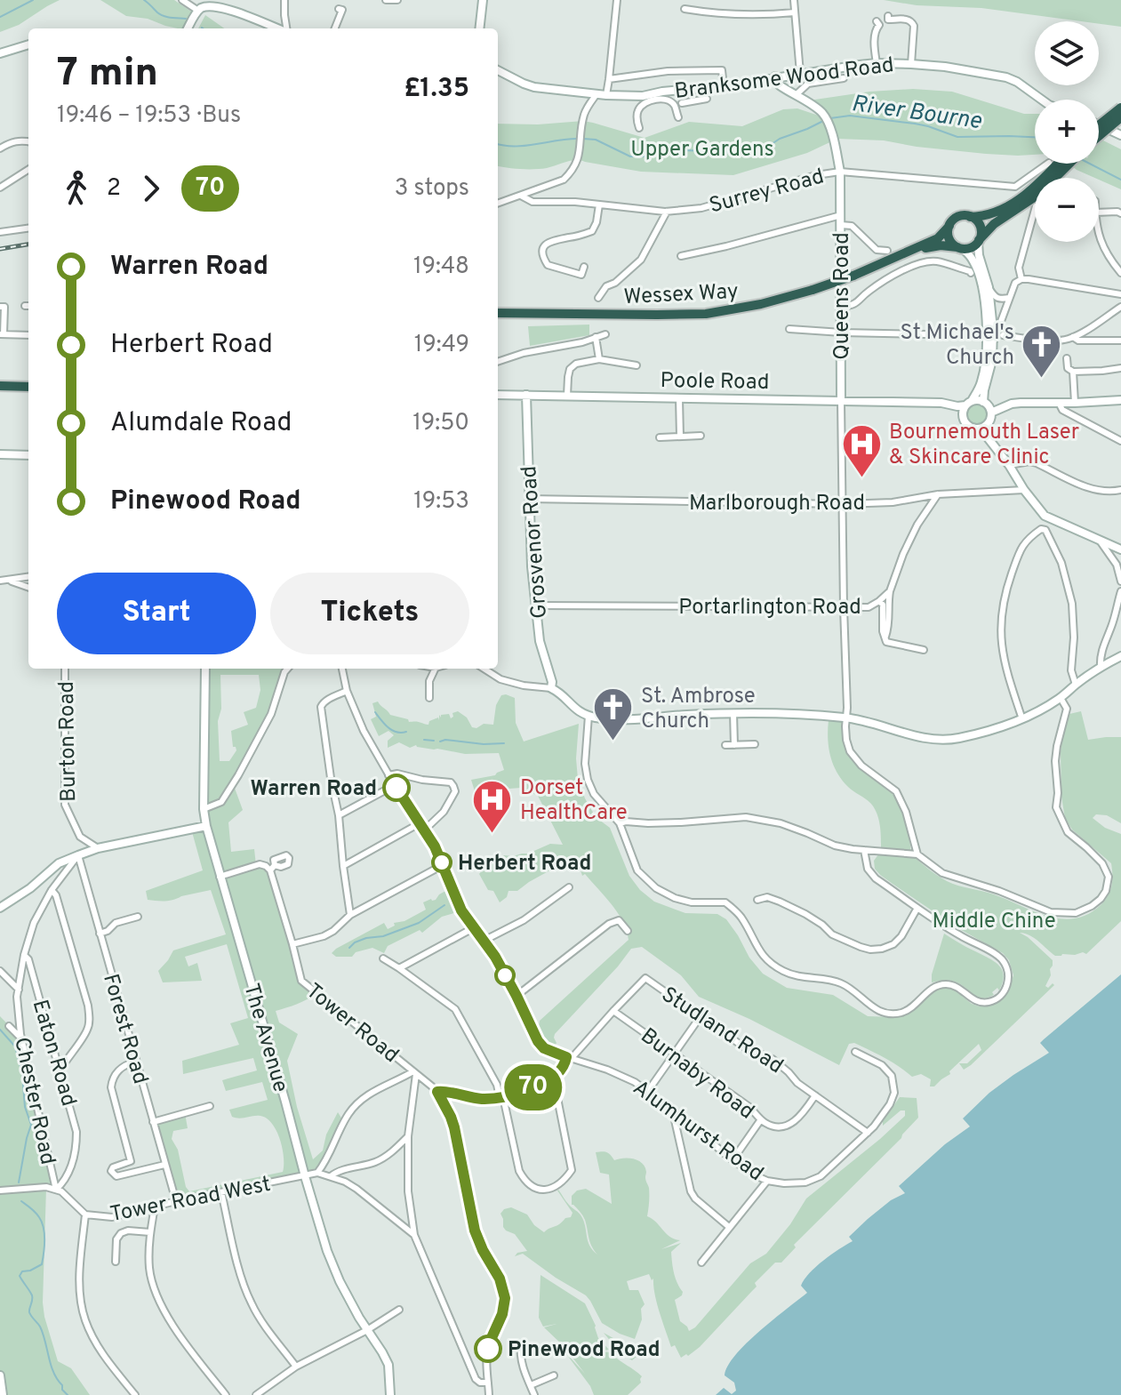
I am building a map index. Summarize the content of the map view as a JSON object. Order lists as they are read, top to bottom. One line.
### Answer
{"streets":{"highway":["Wessex Way"],"street":["Branksome Wood Road","Surrey Road","Queens Road","Poole Road","Marlborough Road","Grosvenor Road","Portarlington Road","Burton Road","Tower Road","Forest Road","Studland Road","The Avenue","Eaton Road","Burnaby Road","Chester Road","Alumhurst Road","Tower Road West"]},"crossings":[["Branksome Wood Road","Queens Road"],["Surrey Road","Queens Road"],["Queens Road","Poole Road"],["Poole Road","Grosvenor Road"],["Marlborough Road","Grosvenor Road"],["Marlborough Road","Portarlington Road"],["Grosvenor Road","Portarlington Road"],["Tower Road","The Avenue"],["Tower Road","Tower Road West"],["Forest Road","Chester Road"],["Forest Road","Tower Road West"],["Studland Road","Burnaby Road"],["Studland Road","Alumhurst Road"],["The Avenue","Tower Road West"],["Eaton Road","Chester Road"],["Eaton Road","Tower Road West"],["Chester Road","Tower Road West"]],"water":["River Bourne"],"parks":["Upper Gardens","Middle Chine"],"places":{"church":["St Michael's Church","St. Ambrose Church"],"hospital":["Bournemouth Laser & Skincare Clinic","Dorset HealthCare"],"other":["Warren Road","Herbert Road","Pinewood Road"]},"lines":["bus line 70"],"page":{"on_map":"70","map_buttons":["+","−"],"heading":["7 min","19:46 – 19:53 · Bus","£1.35"],"legs":["2","70","3 stops"],"list":[{"name":"Warren Road","value":"19:48"},{"name":"Herbert Road","value":"19:49"},{"name":"Alumdale Road","value":"19:50"},{"name":"Pinewood Road","value":"19:53"}],"buttons":["Start","Tickets"]}}
